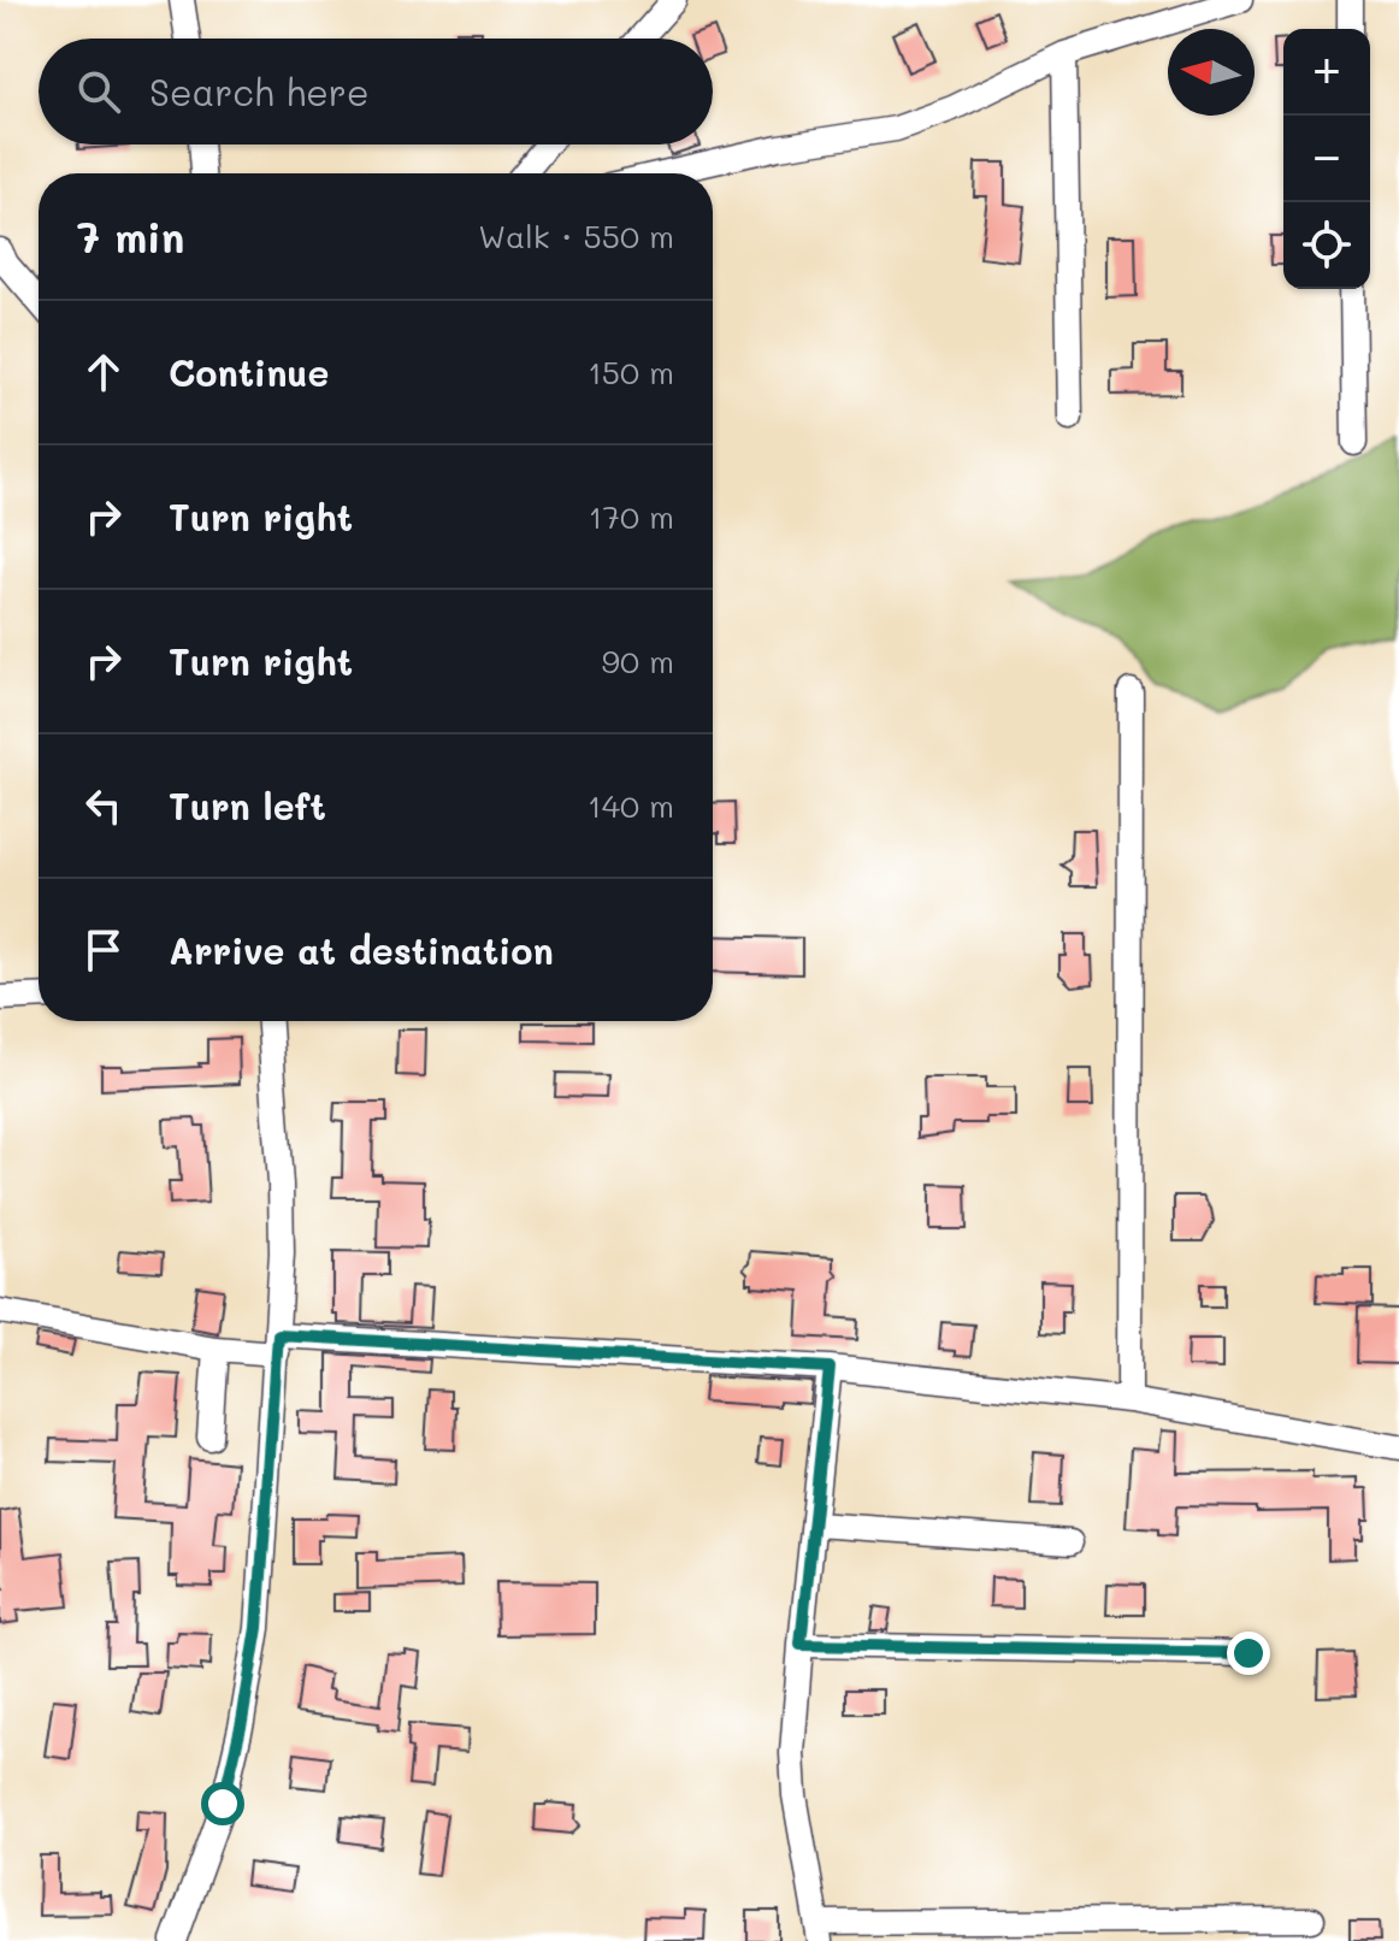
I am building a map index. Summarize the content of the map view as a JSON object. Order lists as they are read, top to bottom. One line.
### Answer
{"north":"left","page":{"map_buttons":["+","−"],"search":"Search here","heading":["7 min","Walk · 550 m"],"list":[["Continue","150 m"],["Turn right","170 m"],["Turn right","90 m"],["Turn left","140 m"],"Arrive at destination"]}}
